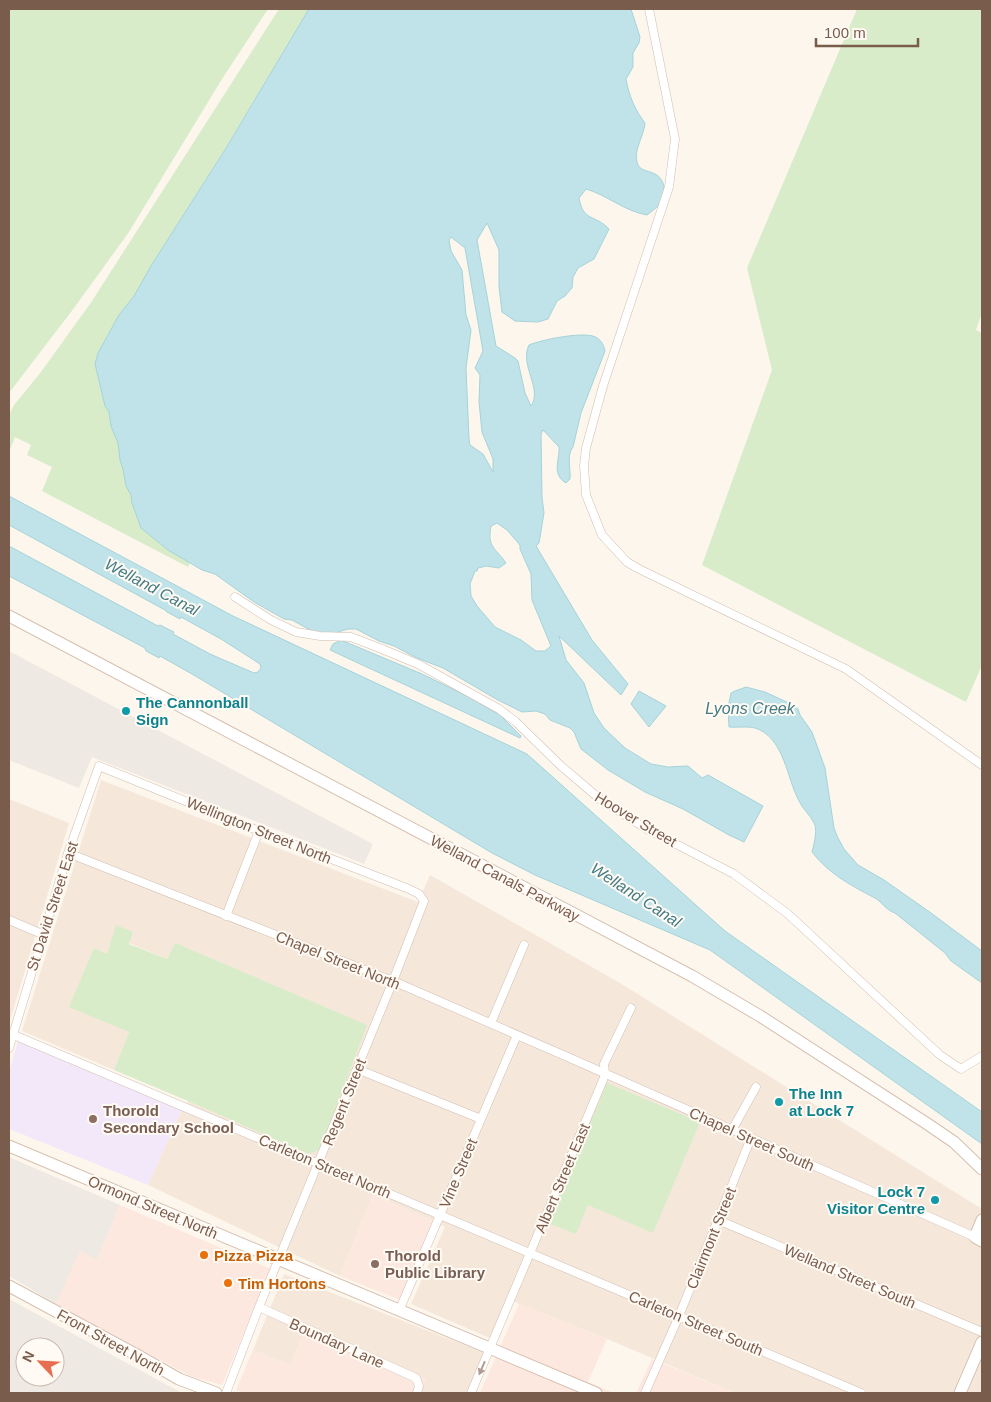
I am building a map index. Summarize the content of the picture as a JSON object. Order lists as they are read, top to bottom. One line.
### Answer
{"streets":{"street":["Hoover Street","Wellington Street North","Welland Canals Parkway","St David Street East","Chapel Street North","Regent Street","Chapel Street South","Carleton Street North","Vine Street","Albert Street East","Ormond Street North","Clairmont Street","Welland Street South","Carleton Street South","Front Street North","Boundary Lane"]},"crossings":[["Wellington Street North","St David Street East"],["Wellington Street North","Regent Street"],["St David Street East","Chapel Street North"],["St David Street East","Carleton Street North"],["Chapel Street North","Regent Street"],["Chapel Street North","Chapel Street South"],["Chapel Street North","Vine Street"],["Chapel Street North","Albert Street East"],["Regent Street","Carleton Street North"],["Regent Street","Ormond Street North"],["Regent Street","Boundary Lane"],["Chapel Street South","Albert Street East"],["Chapel Street South","Clairmont Street"],["Carleton Street North","Vine Street"],["Carleton Street North","Albert Street East"],["Carleton Street North","Carleton Street South"],["Vine Street","Ormond Street North"],["Albert Street East","Ormond Street North"],["Albert Street East","Carleton Street South"],["Clairmont Street","Welland Street South"],["Clairmont Street","Carleton Street South"]],"water":["Welland Canal","Lyons Creek"],"places":["The Cannonball Sign","The Inn at Lock 7","Thorold Secondary School","Lock 7 Visitor Centre","Pizza Pizza","Thorold Public Library","Tim Hortons"],"scale_bar":"100 m","north":"top left"}
